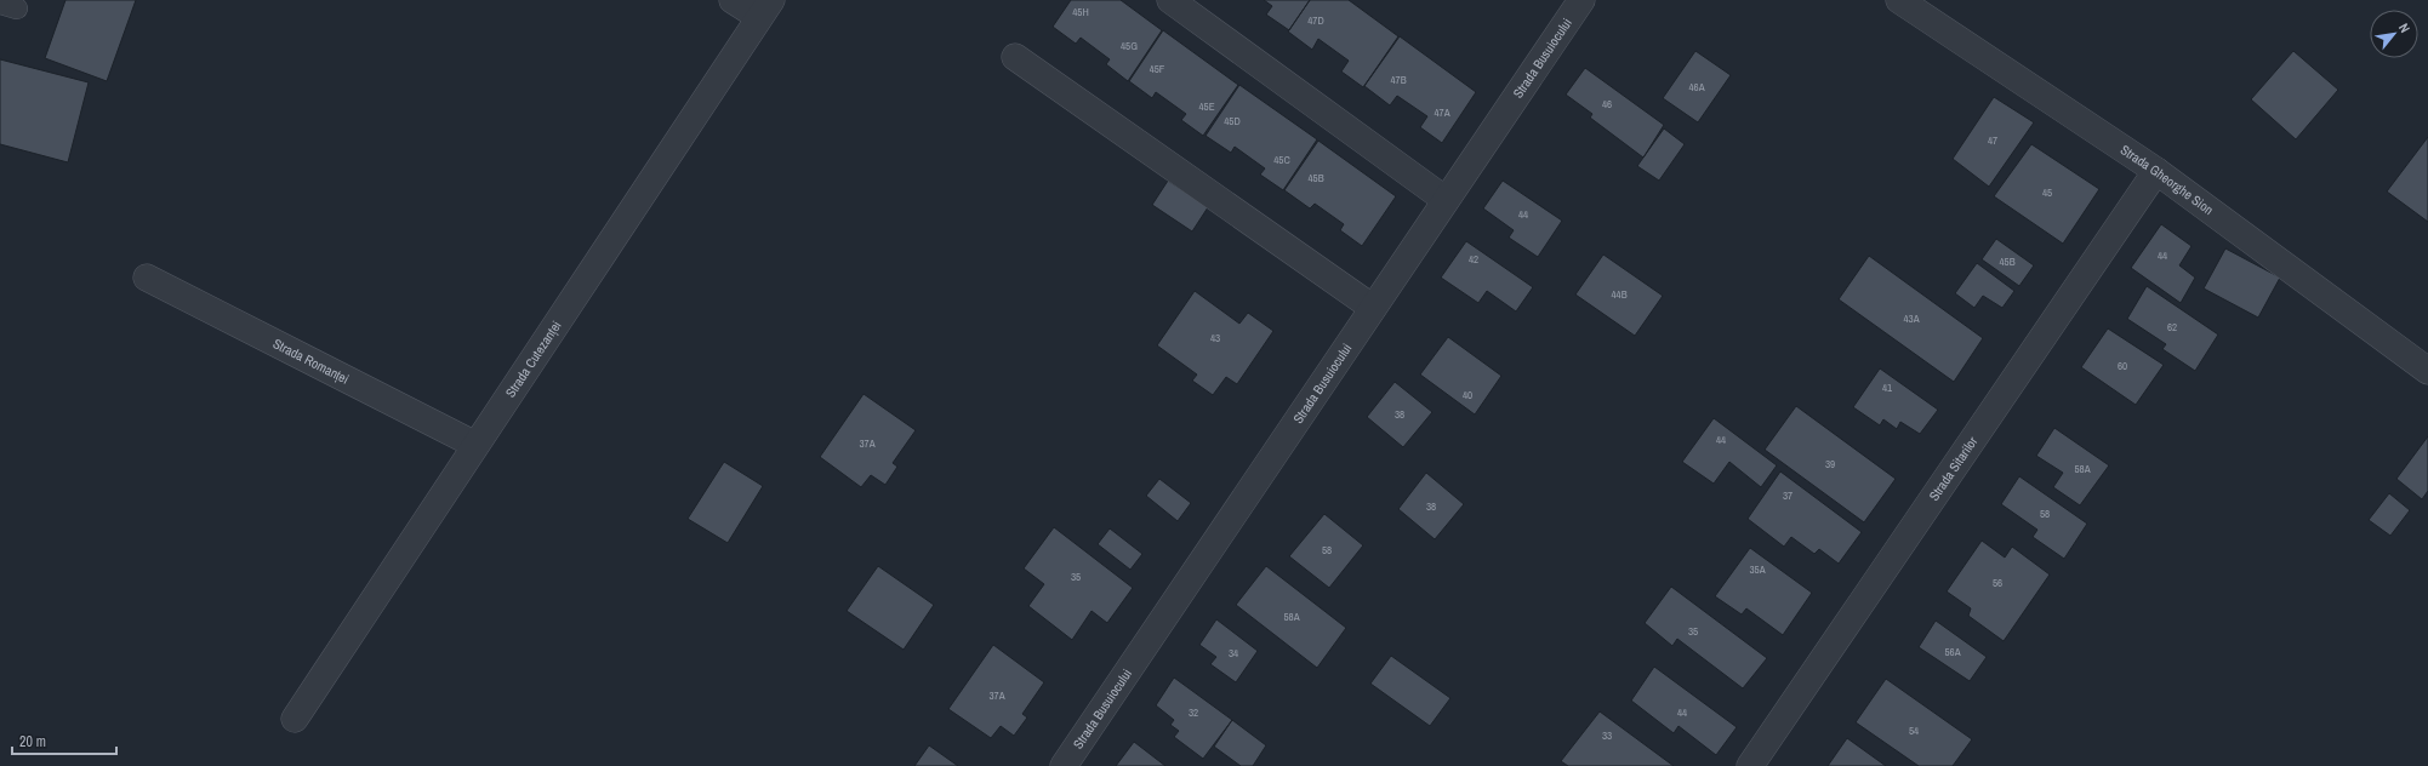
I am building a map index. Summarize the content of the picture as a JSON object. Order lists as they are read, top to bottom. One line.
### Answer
{"streets":{"street":["Strada Busuiocului","Strada Gheorghe Sion","Strada Cutezanței","Strada Romanței","Strada Sitarilor"]},"crossings":[["Strada Gheorghe Sion","Strada Sitarilor"],["Strada Cutezanței","Strada Romanței"]],"house_numbers":["45H","47D","45G","45F","47B","46A","46","45E","47A","45D","47","45C","45B","45","44","44","42","45B","44B","43A","62","43","60","41","40","38","44","37A","39","58A","37","38","58","58","35A","35","56","58A","35","56A","34","37A","32","44","54","33"],"scale_bar":"20 m","north":"top right"}
